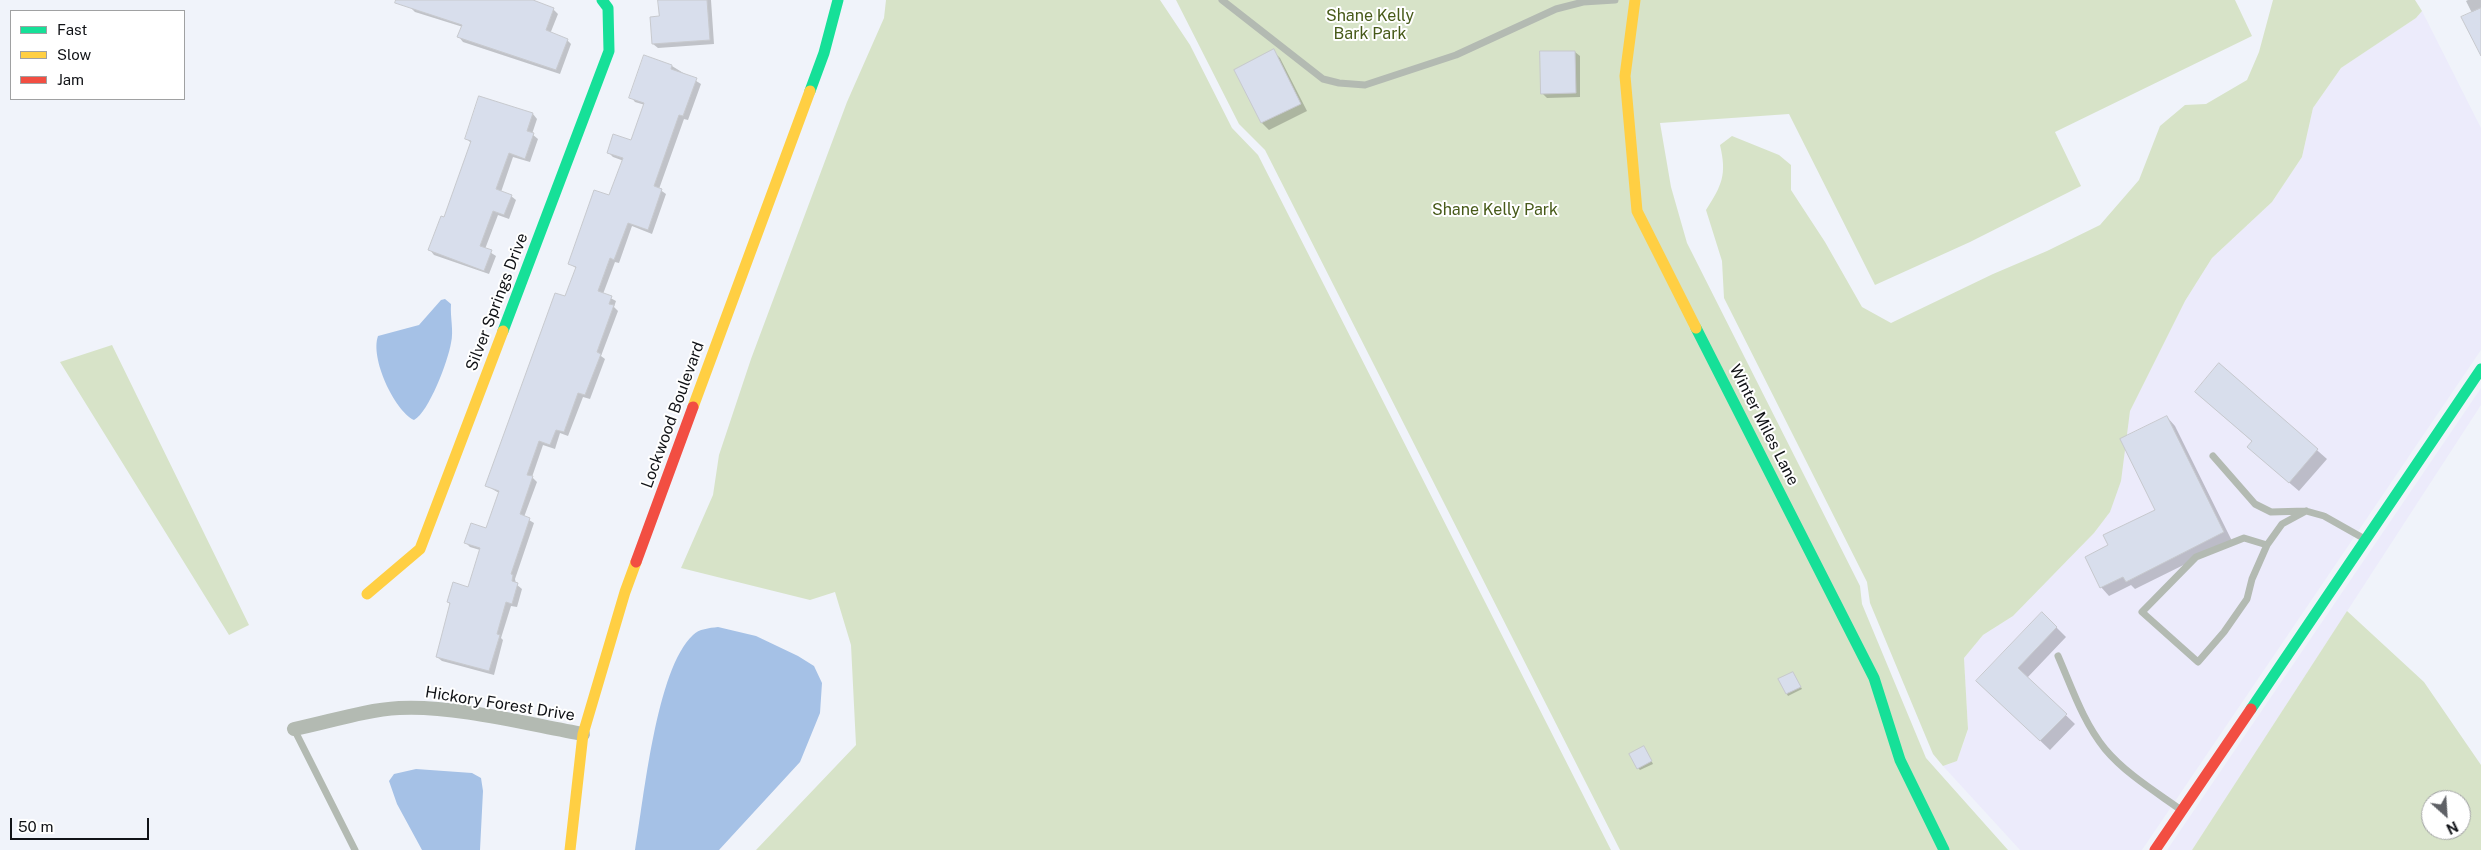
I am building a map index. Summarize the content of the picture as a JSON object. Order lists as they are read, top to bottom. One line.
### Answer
{"streets":{"street":["Silver Springs Drive","Lockwood Boulevard","Winter Miles Lane","Hickory Forest Drive"]},"crossings":[["Lockwood Boulevard","Hickory Forest Drive"]],"parks":["Shane Kelly Bark Park","Shane Kelly Park"],"legend":["Fast","Slow","Jam"],"scale_bar":"50 m","north":"bottom right"}
